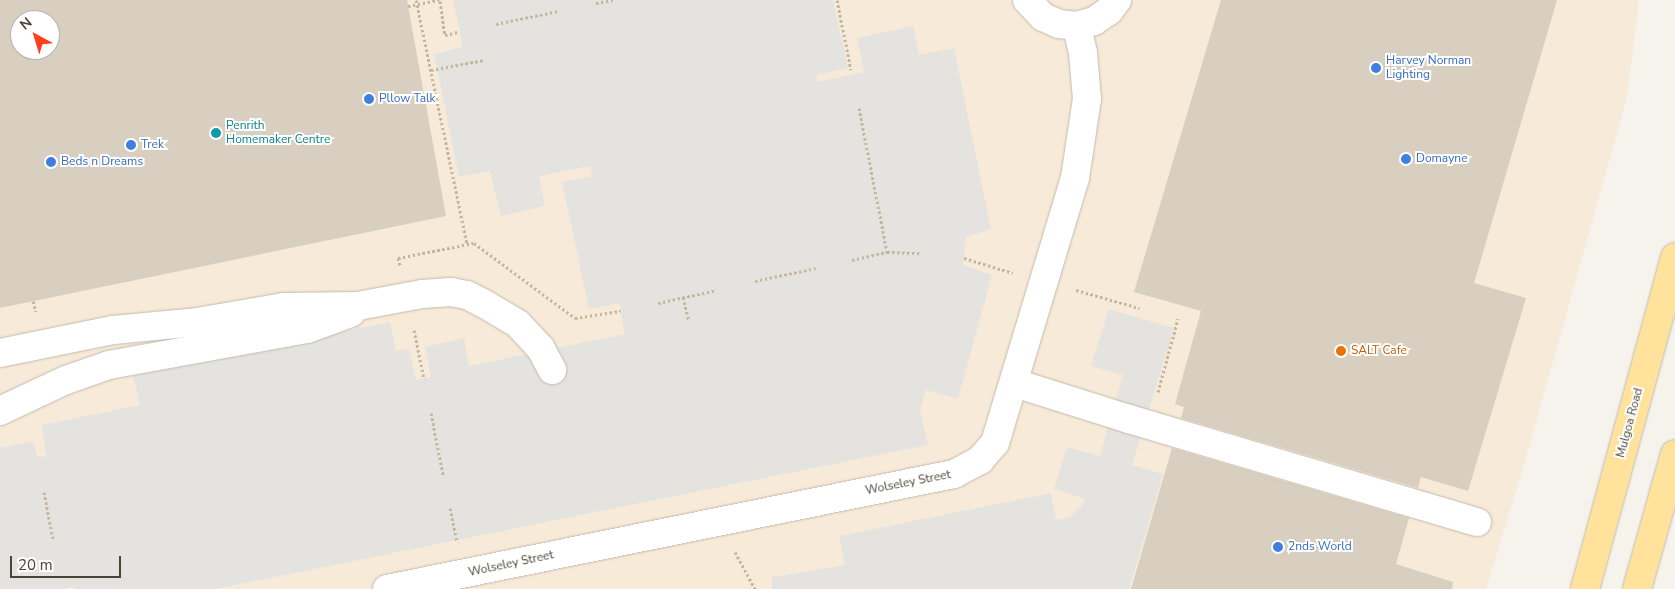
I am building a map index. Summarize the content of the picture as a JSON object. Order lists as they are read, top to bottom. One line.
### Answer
{"streets":{"main road":["Mulgoa Road"],"street":["Wolseley Street"]},"places":["Harvey Norman Lighting","Pllow Talk","Penrith Homemaker Centre","Trek","Domayne","Beds n Dreams","SALT Cafe","2nds World"],"scale_bar":"20 m","north":"top left"}
